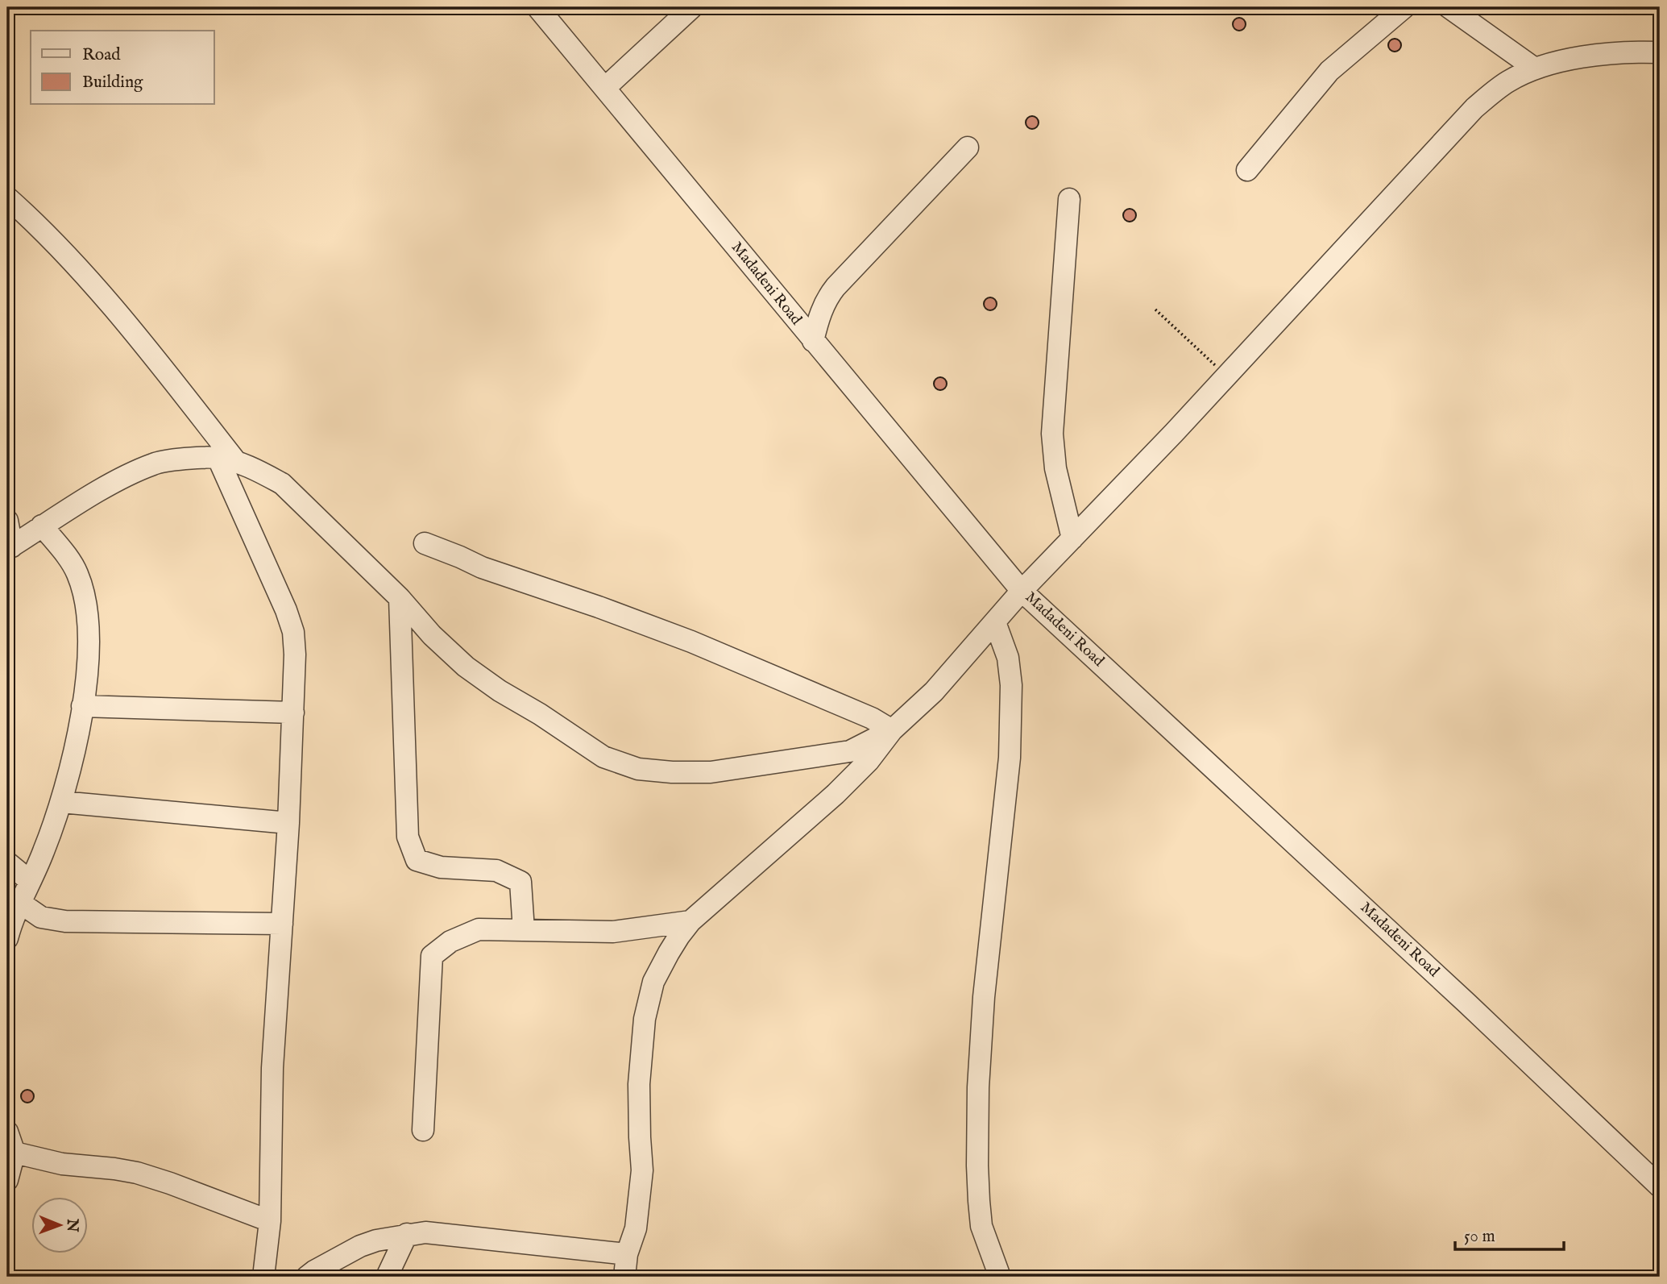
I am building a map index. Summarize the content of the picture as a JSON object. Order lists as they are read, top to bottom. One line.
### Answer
{"streets":{"street":["Madadeni Road"]},"legend":["Road","Building"],"scale_bar":"50 m","north":"right"}
